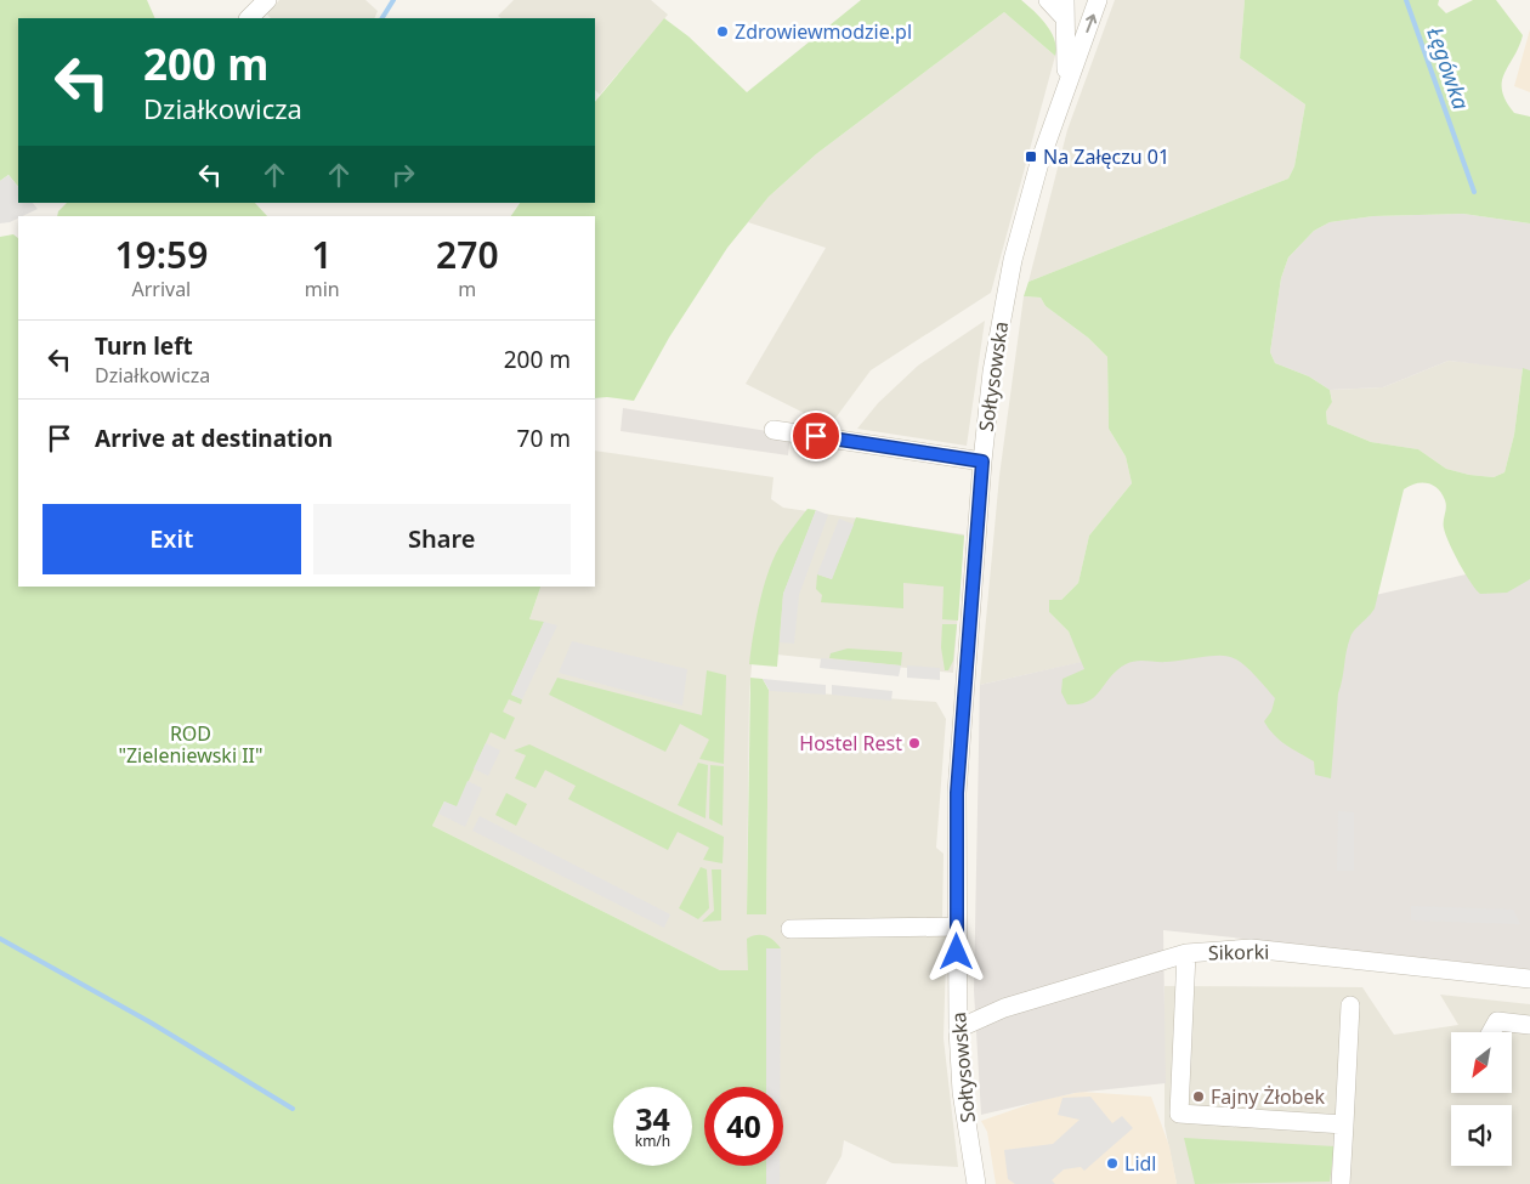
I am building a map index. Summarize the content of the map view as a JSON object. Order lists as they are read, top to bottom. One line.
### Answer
{"streets":{"street":["Sołtysowska","Sikorki"]},"crossings":[["Sołtysowska","Sikorki"]],"water":["Łęgówka"],"parks":["ROD \"Zieleniewski II\""],"places":{"other":["Zdrowiewmodzie.pl","Hostel Rest","Fajny Żłobek","Lidl"],"transit":["Na Załęczu 01"]},"north":"bottom left","page":{"turn":["200 m","Działkowicza"],"eta":["19:59","Arrival","1","min","270","m"],"list":[{"name":"Turn left","note":"Działkowicza","value":"200 m"},{"name":"Arrive at destination","value":"70 m"}],"buttons":["Exit","Share"],"speed":"34 km/h","limit":"40"}}
